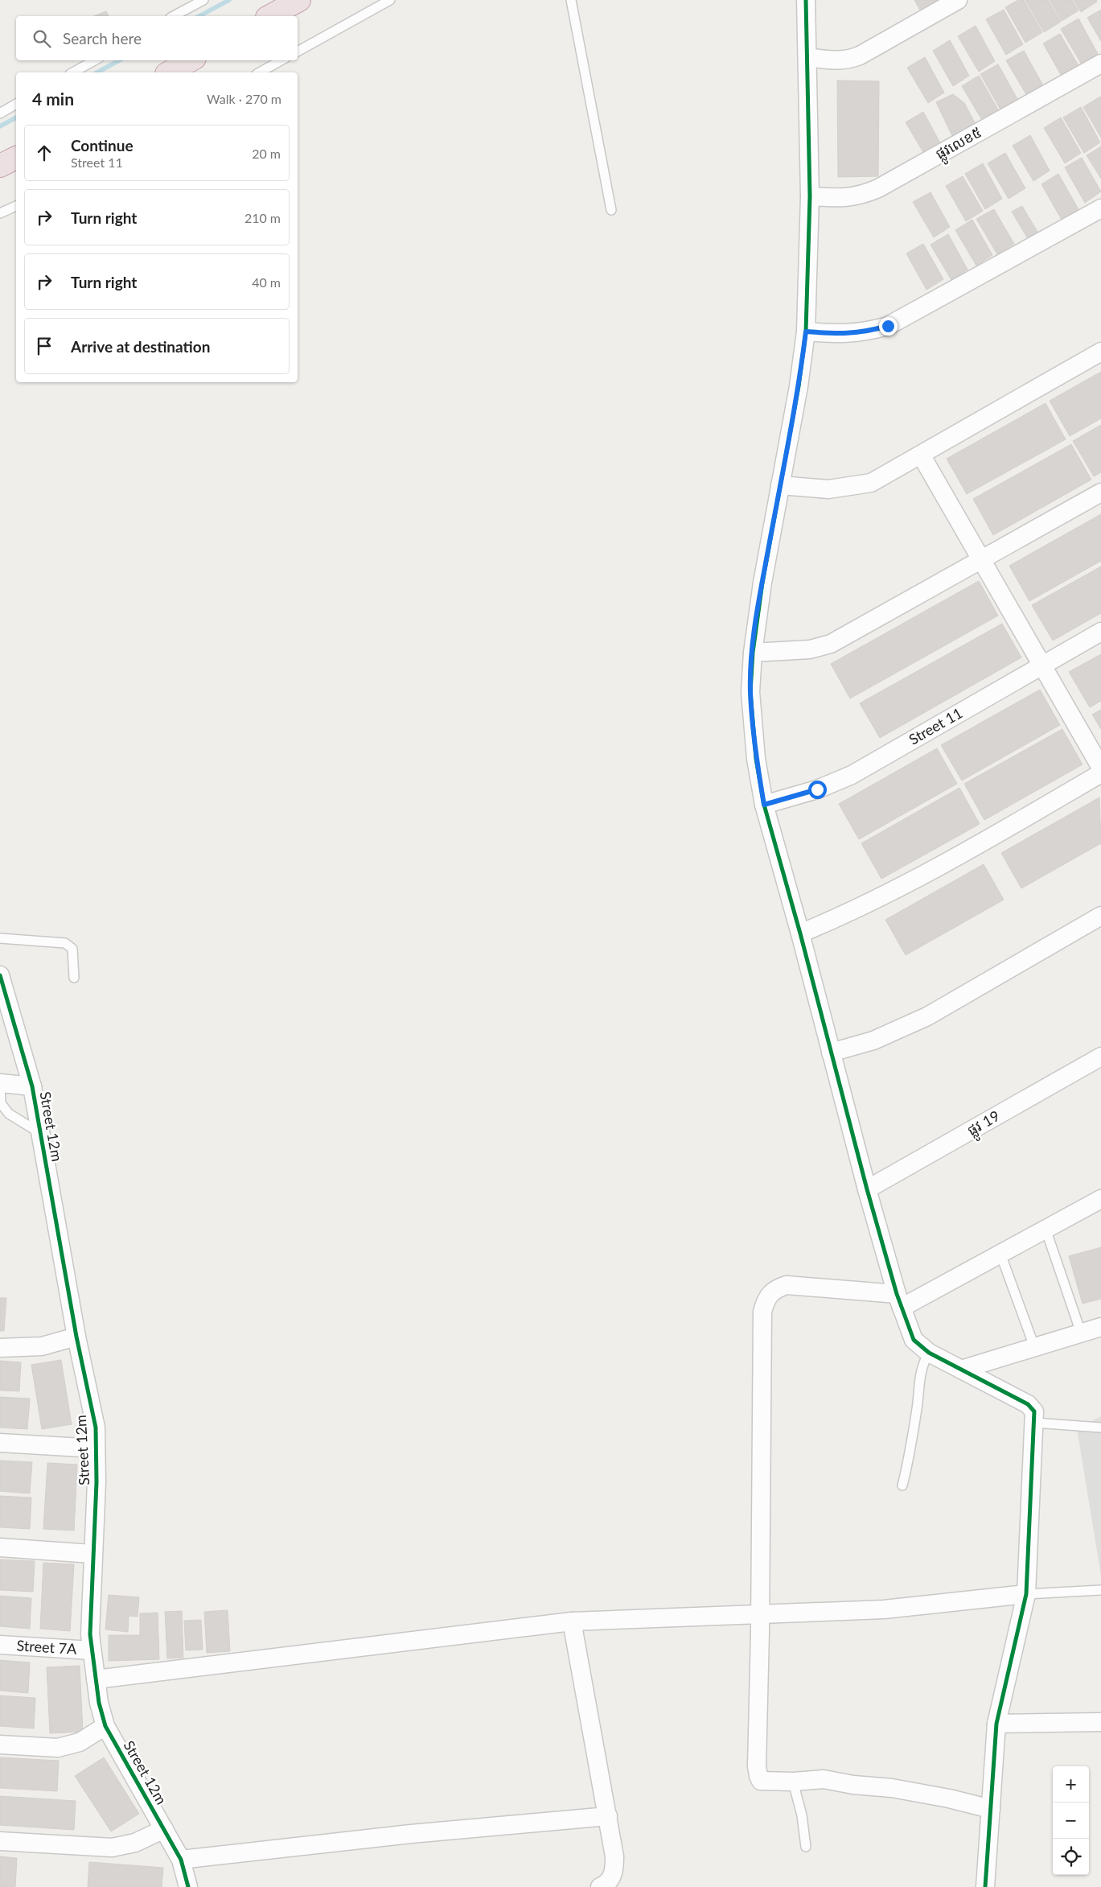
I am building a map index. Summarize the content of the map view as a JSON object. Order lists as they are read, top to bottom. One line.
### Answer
{"streets":{"street":["ផ្លូវលេខ៥","Street 11","ផ្លូវ 19","Street 12m","Street 7A"]},"crossings":[["Street 12m","Street 7A"]],"page":{"search":"Search here","heading":["4 min","Walk · 270 m"],"list":[["Continue","Street 11","20 m"],["Turn right","210 m"],["Turn right","40 m"],"Arrive at destination"],"map_buttons":["+","−"]}}
